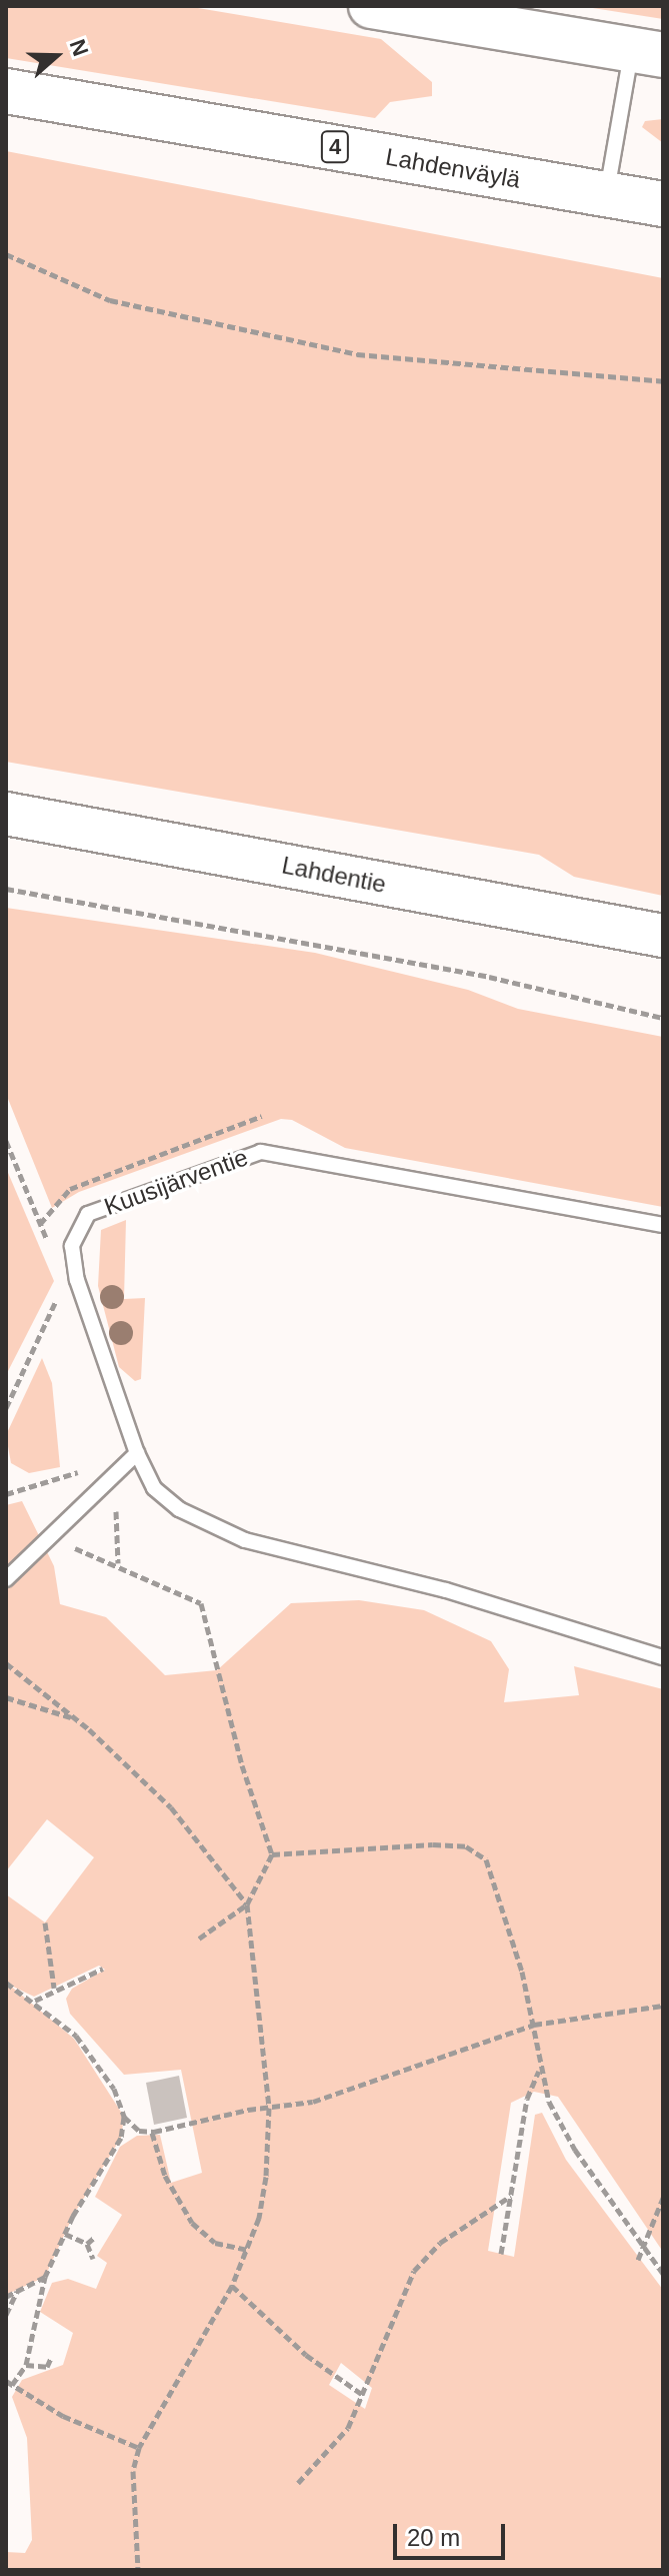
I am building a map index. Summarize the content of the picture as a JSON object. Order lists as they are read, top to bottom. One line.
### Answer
{"streets":{"highway":["4","Lahdenväylä"],"main road":["Lahdentie"],"lane":["Kuusijärventie"]},"scale_bar":"20 m","north":"right"}
